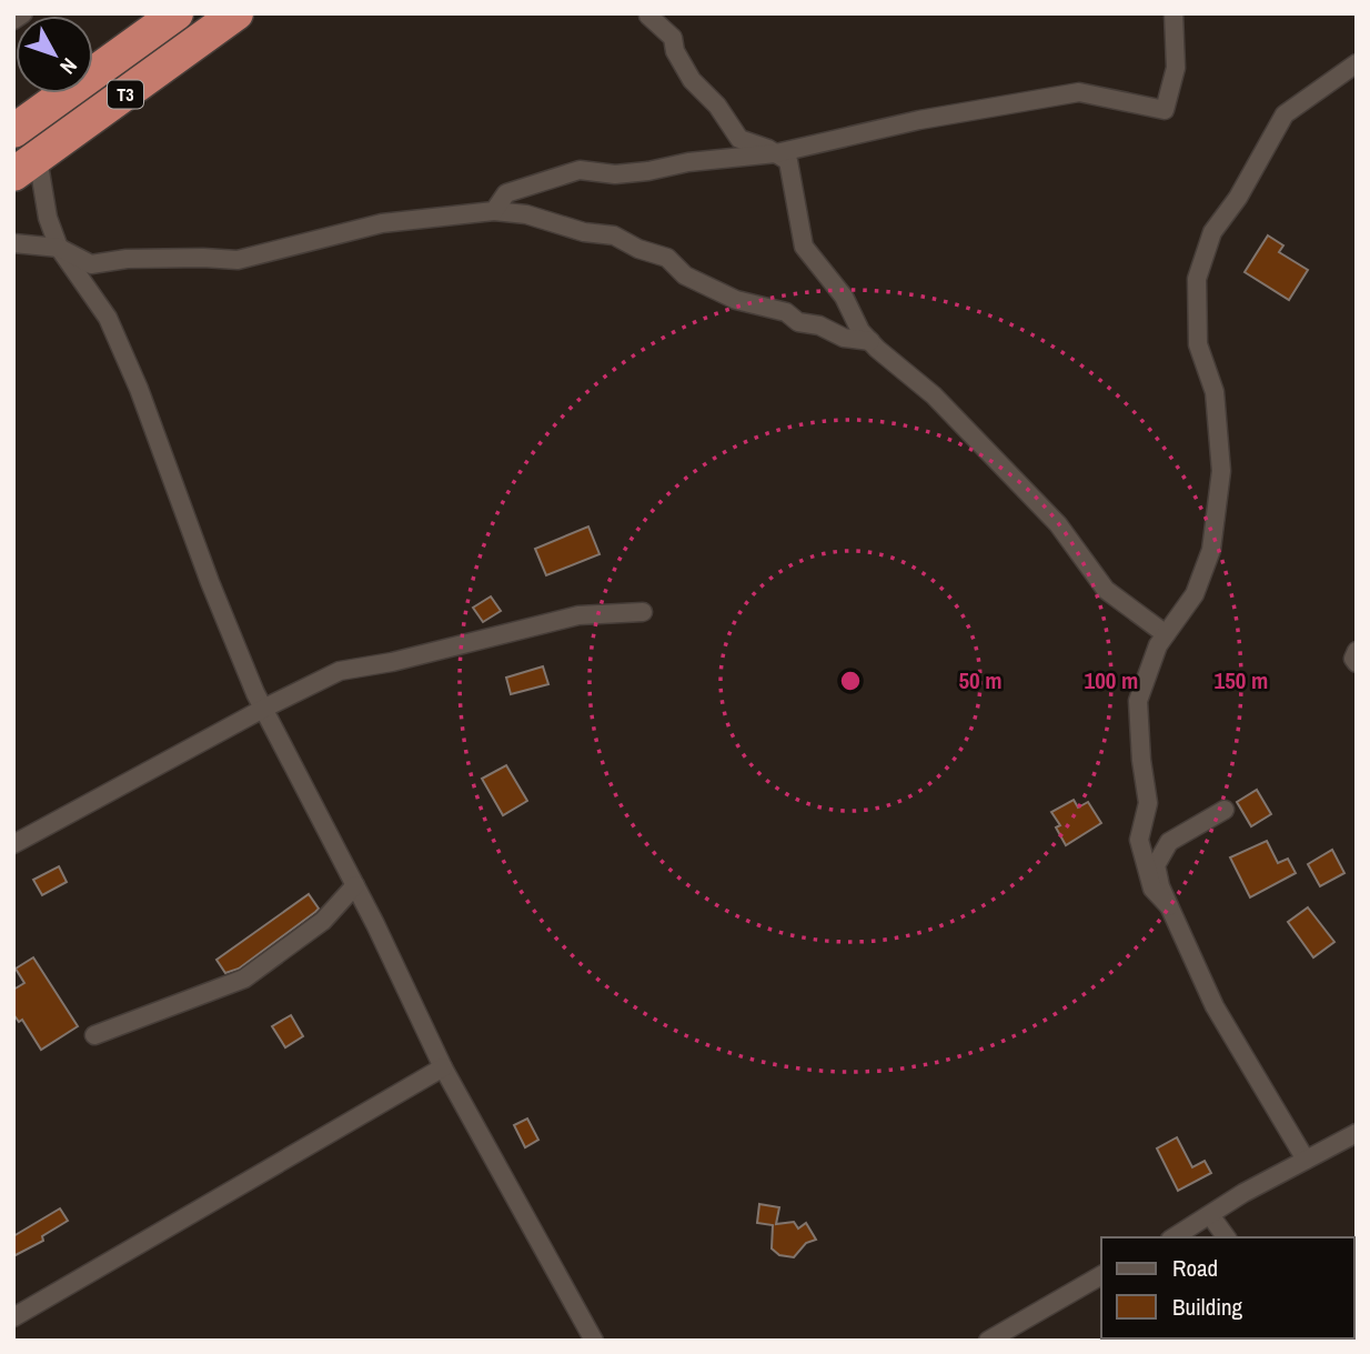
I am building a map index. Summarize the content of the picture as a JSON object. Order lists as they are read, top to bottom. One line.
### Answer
{"streets":{"highway":["T3"]},"legend":["Road","Building"],"north":"bottom right","rings":["50 m","100 m","150 m"]}
